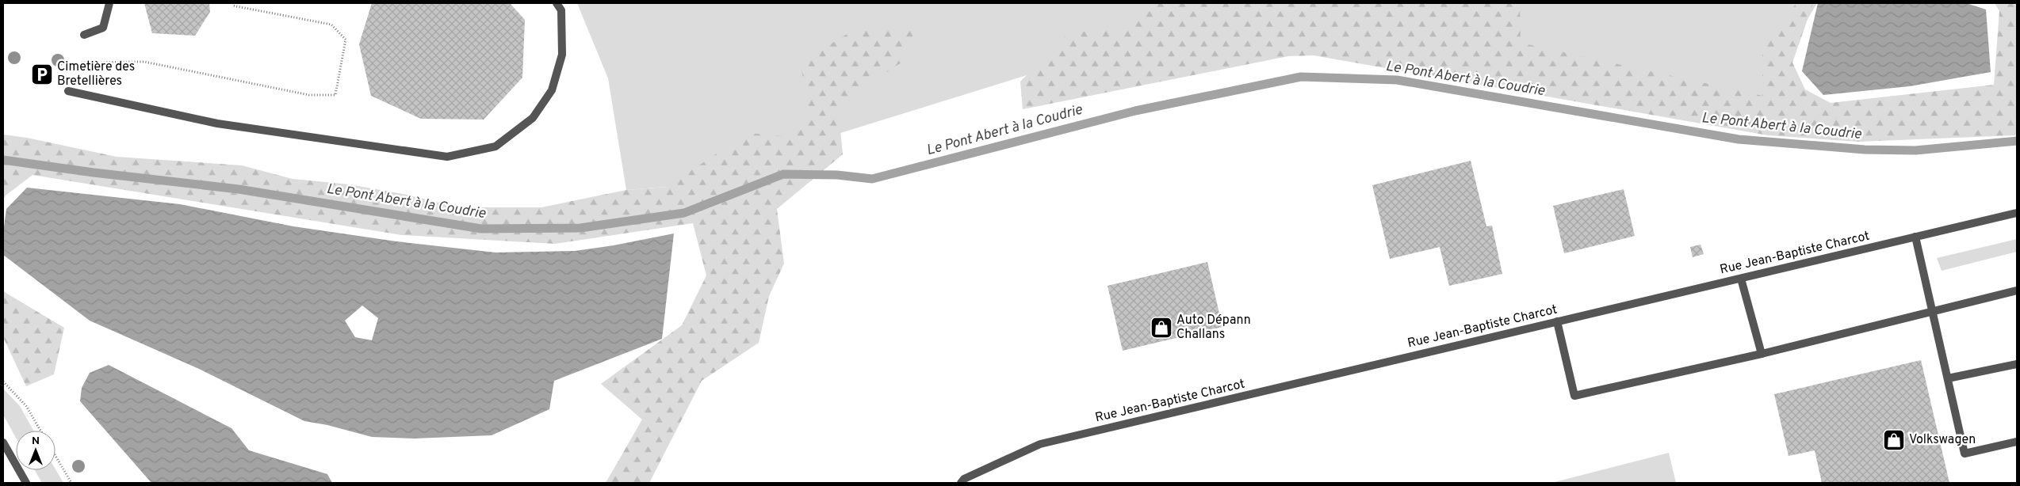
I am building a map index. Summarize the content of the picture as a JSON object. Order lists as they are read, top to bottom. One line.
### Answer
{"streets":{"street":["Rue Jean-Baptiste Charcot"]},"water":["Le Pont Abert à la Coudrie"],"places":{"parking":["Cimetière des Bretellières"],"shop":["Auto Dépann Challans","Volkswagen"]},"north":"top"}
